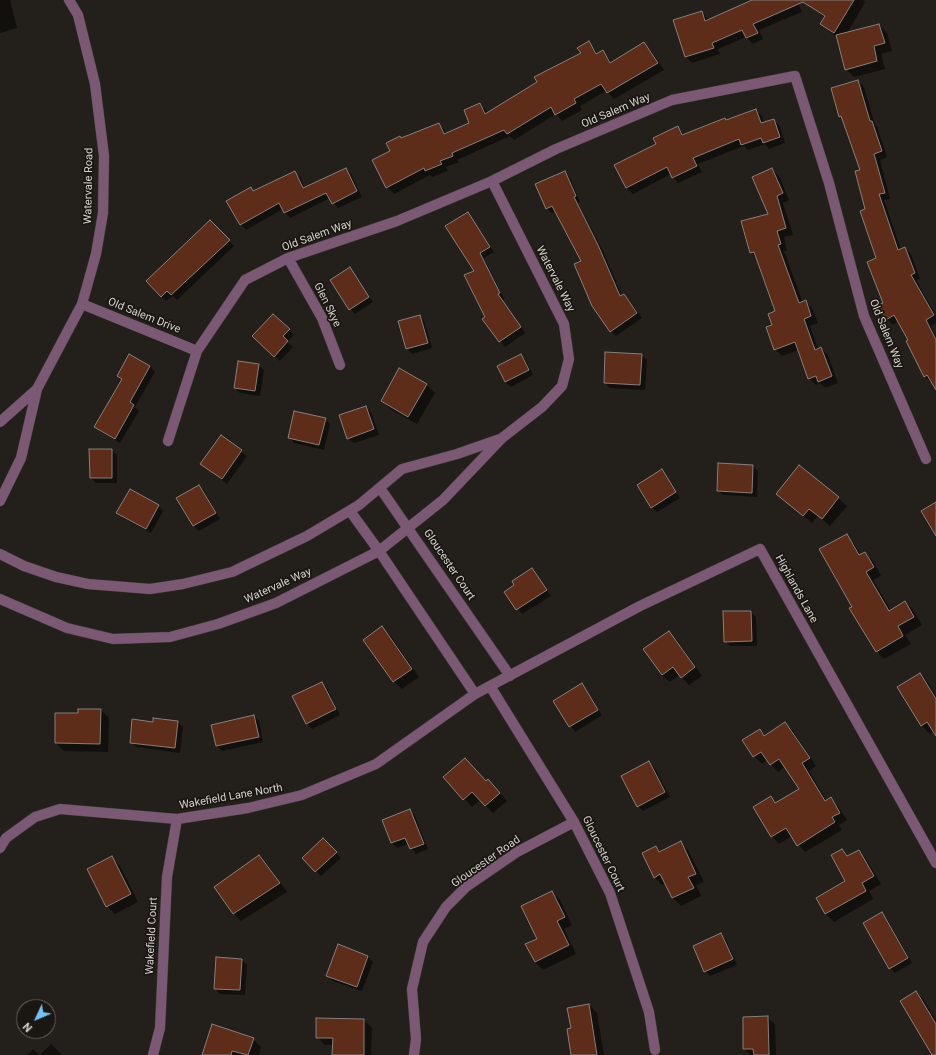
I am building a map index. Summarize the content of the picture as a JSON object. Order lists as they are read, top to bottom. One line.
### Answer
{"streets":{"street":["Old Salem Way","Watervale Road","Watervale Way","Glen Skye","Old Salem Drive","Gloucester Court","Highlands Lane","Wakefield Lane North","Gloucester Road","Wakefield Court"]},"crossings":[["Old Salem Way","Watervale Way"],["Old Salem Way","Glen Skye"],["Old Salem Way","Old Salem Drive"],["Watervale Road","Old Salem Drive"],["Watervale Way","Gloucester Court"],["Gloucester Court","Highlands Lane"],["Gloucester Court","Wakefield Lane North"],["Gloucester Court","Gloucester Road"],["Highlands Lane","Wakefield Lane North"],["Wakefield Lane North","Wakefield Court"]],"north":"bottom left"}
